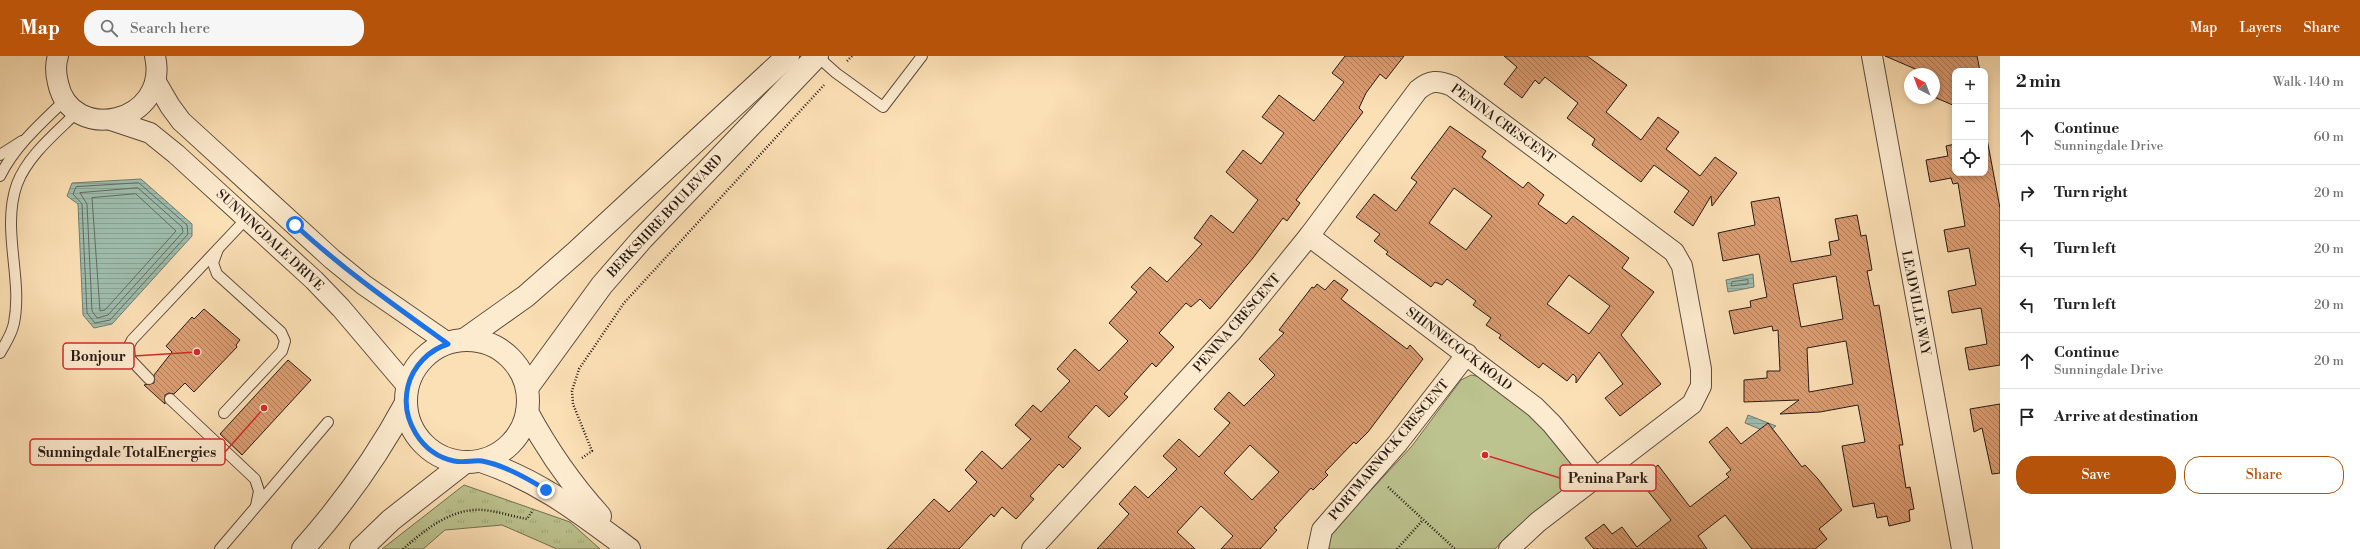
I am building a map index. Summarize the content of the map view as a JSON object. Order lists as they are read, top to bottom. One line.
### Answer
{"streets":{"street":["PENINA CRESCENT","BERKSHIRE BOULEVARD","SUNNINGDALE DRIVE","LEADVILLE WAY","SHINNECOCK ROAD","PORTMARNOCK CRESCENT"]},"crossings":[["PENINA CRESCENT","SHINNECOCK ROAD"],["BERKSHIRE BOULEVARD","SUNNINGDALE DRIVE"],["SHINNECOCK ROAD","PORTMARNOCK CRESCENT"]],"places":["Bonjour","Sunningdale TotalEnergies","Penina Park"],"north":"top left","page":{"header":"Map","search":"Search here","nav":["Map","Layers","Share"],"heading":["2 min","Walk · 140 m"],"map_buttons":["+","−"],"list":[["Continue","Sunningdale Drive","60 m"],["Turn right","20 m"],["Turn left","20 m"],["Turn left","20 m"],["Continue","Sunningdale Drive","20 m"],"Arrive at destination"],"buttons":["Save","Share"]}}
